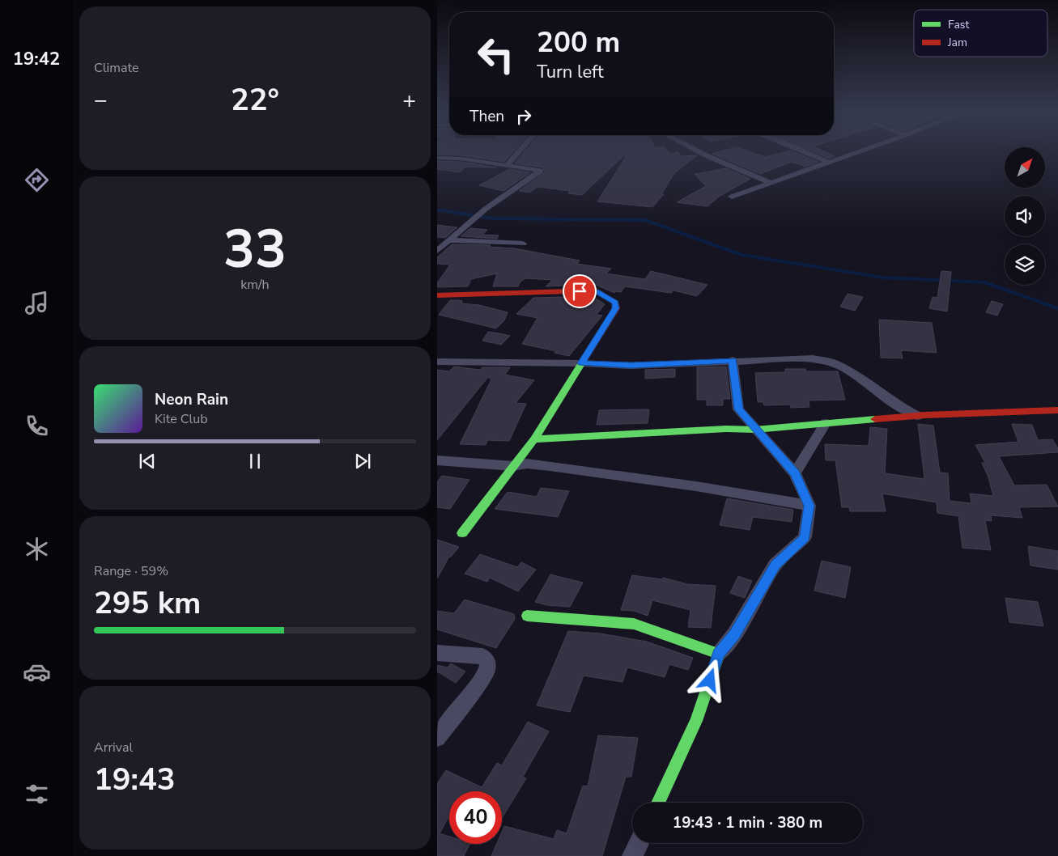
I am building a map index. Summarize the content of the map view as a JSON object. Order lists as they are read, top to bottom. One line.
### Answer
{"legend":["Fast","Jam"],"north":"top right","page":{"tabs":"19:42","tile":["Climate",["33","km/h"],["Range · 59%","295 km"],["Arrival","19:43"]],"turn":["200 m","Turn left"],"heat":["−","22°","+"],"then":"Then","song":["Neon Rain","Kite Club"],"limit":"40","trip":"19:43 · 1 min · 380 m"}}
